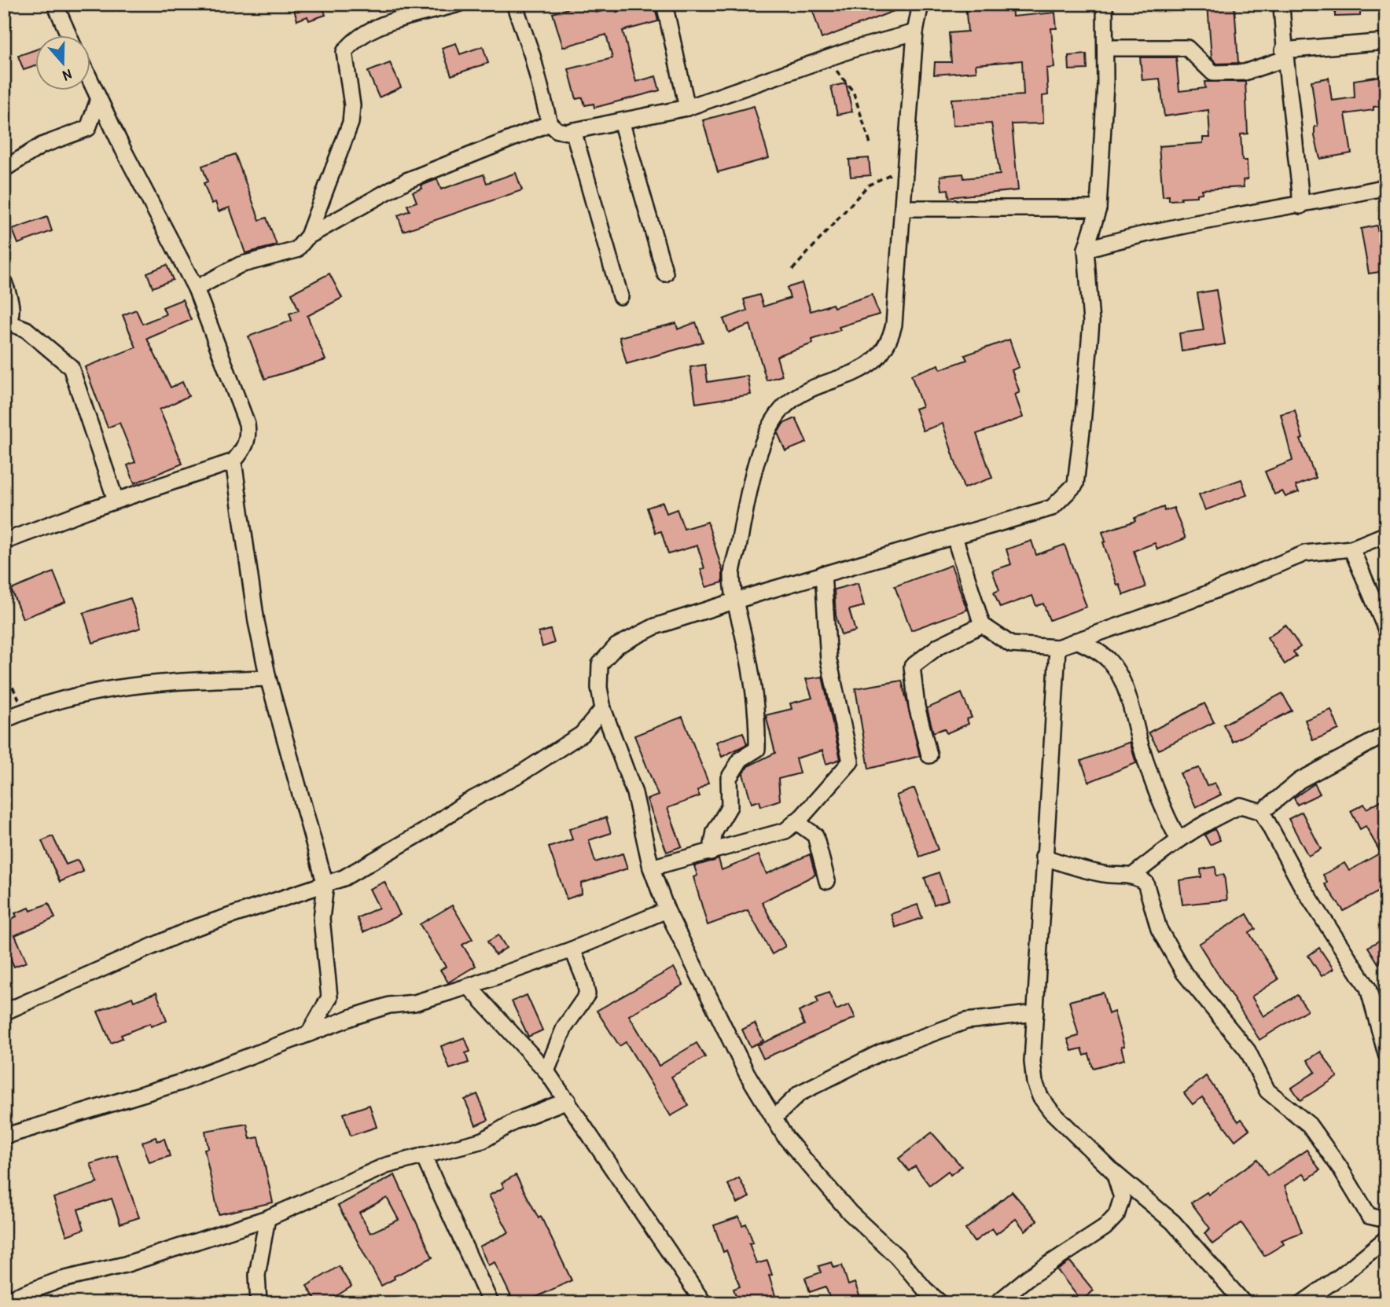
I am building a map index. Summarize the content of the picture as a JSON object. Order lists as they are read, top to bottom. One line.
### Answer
{"north":"bottom"}
